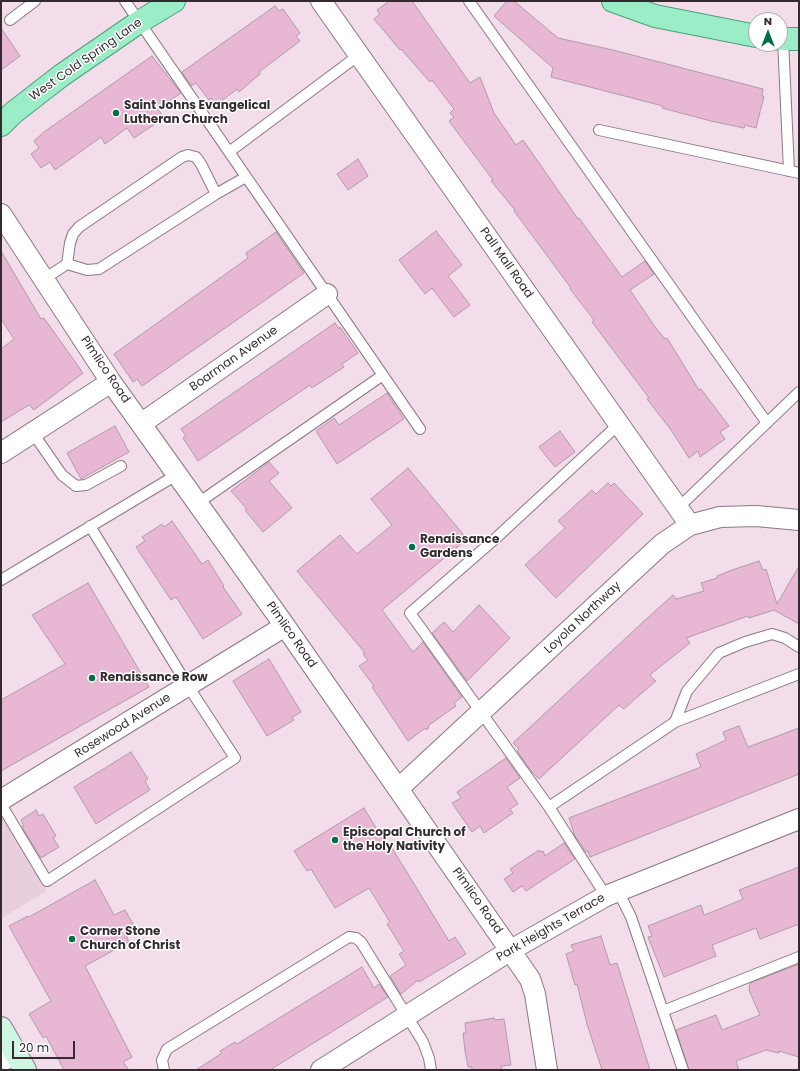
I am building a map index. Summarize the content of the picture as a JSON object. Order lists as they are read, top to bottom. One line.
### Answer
{"streets":{"main road":["West Cold Spring Lane"],"street":["Pall Mall Road","Boarman Avenue","Pimlico Road","Loyola Northway","Rosewood Avenue","Park Heights Terrace"]},"crossings":[["Pall Mall Road","Loyola Northway"],["Boarman Avenue","Pimlico Road"],["Pimlico Road","Loyola Northway"],["Pimlico Road","Rosewood Avenue"],["Pimlico Road","Park Heights Terrace"]],"places":["Saint Johns Evangelical Lutheran Church","Renaissance Gardens","Renaissance Row","Episcopal Church of the Holy Nativity","Corner Stone Church of Christ"],"scale_bar":"20 m","north":"top"}
